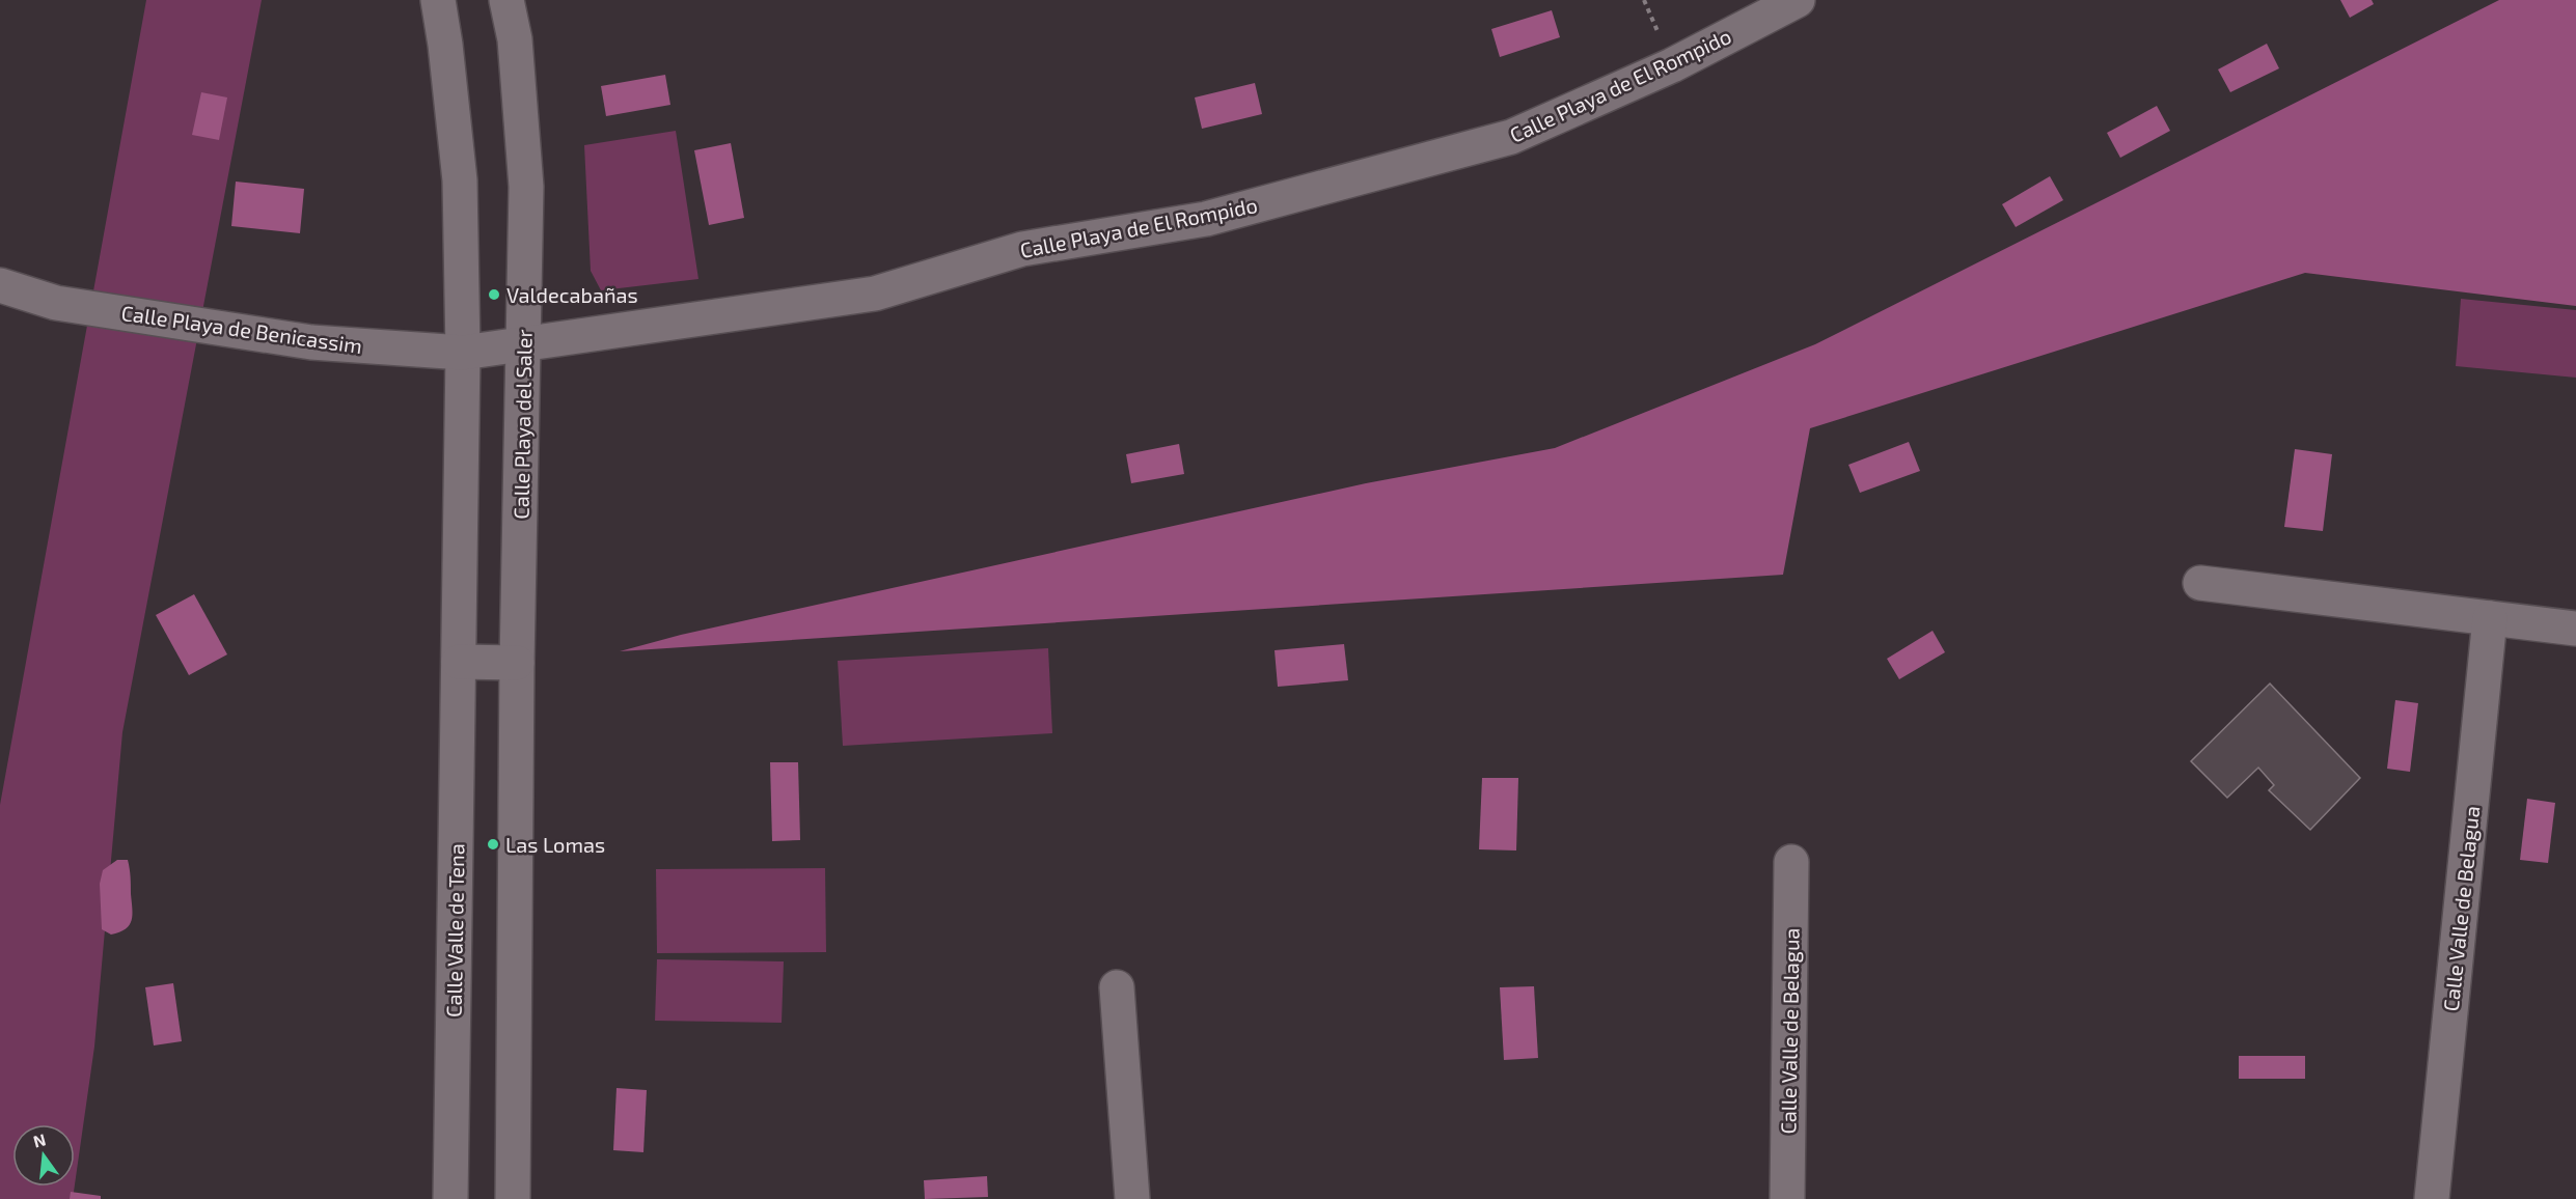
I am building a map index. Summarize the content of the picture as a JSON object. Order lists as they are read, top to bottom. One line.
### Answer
{"streets":{"street":["Calle Playa de El Rompido","Calle Playa de Benicassim","Calle Playa del Saler","Calle Valle de Belagua","Calle Valle de Tena"]},"crossings":[["Calle Playa de El Rompido","Calle Playa de Benicassim"],["Calle Playa de El Rompido","Calle Playa del Saler"],["Calle Playa de Benicassim","Calle Playa del Saler"]],"places":["Valdecabañas","Las Lomas"],"north":"top"}
